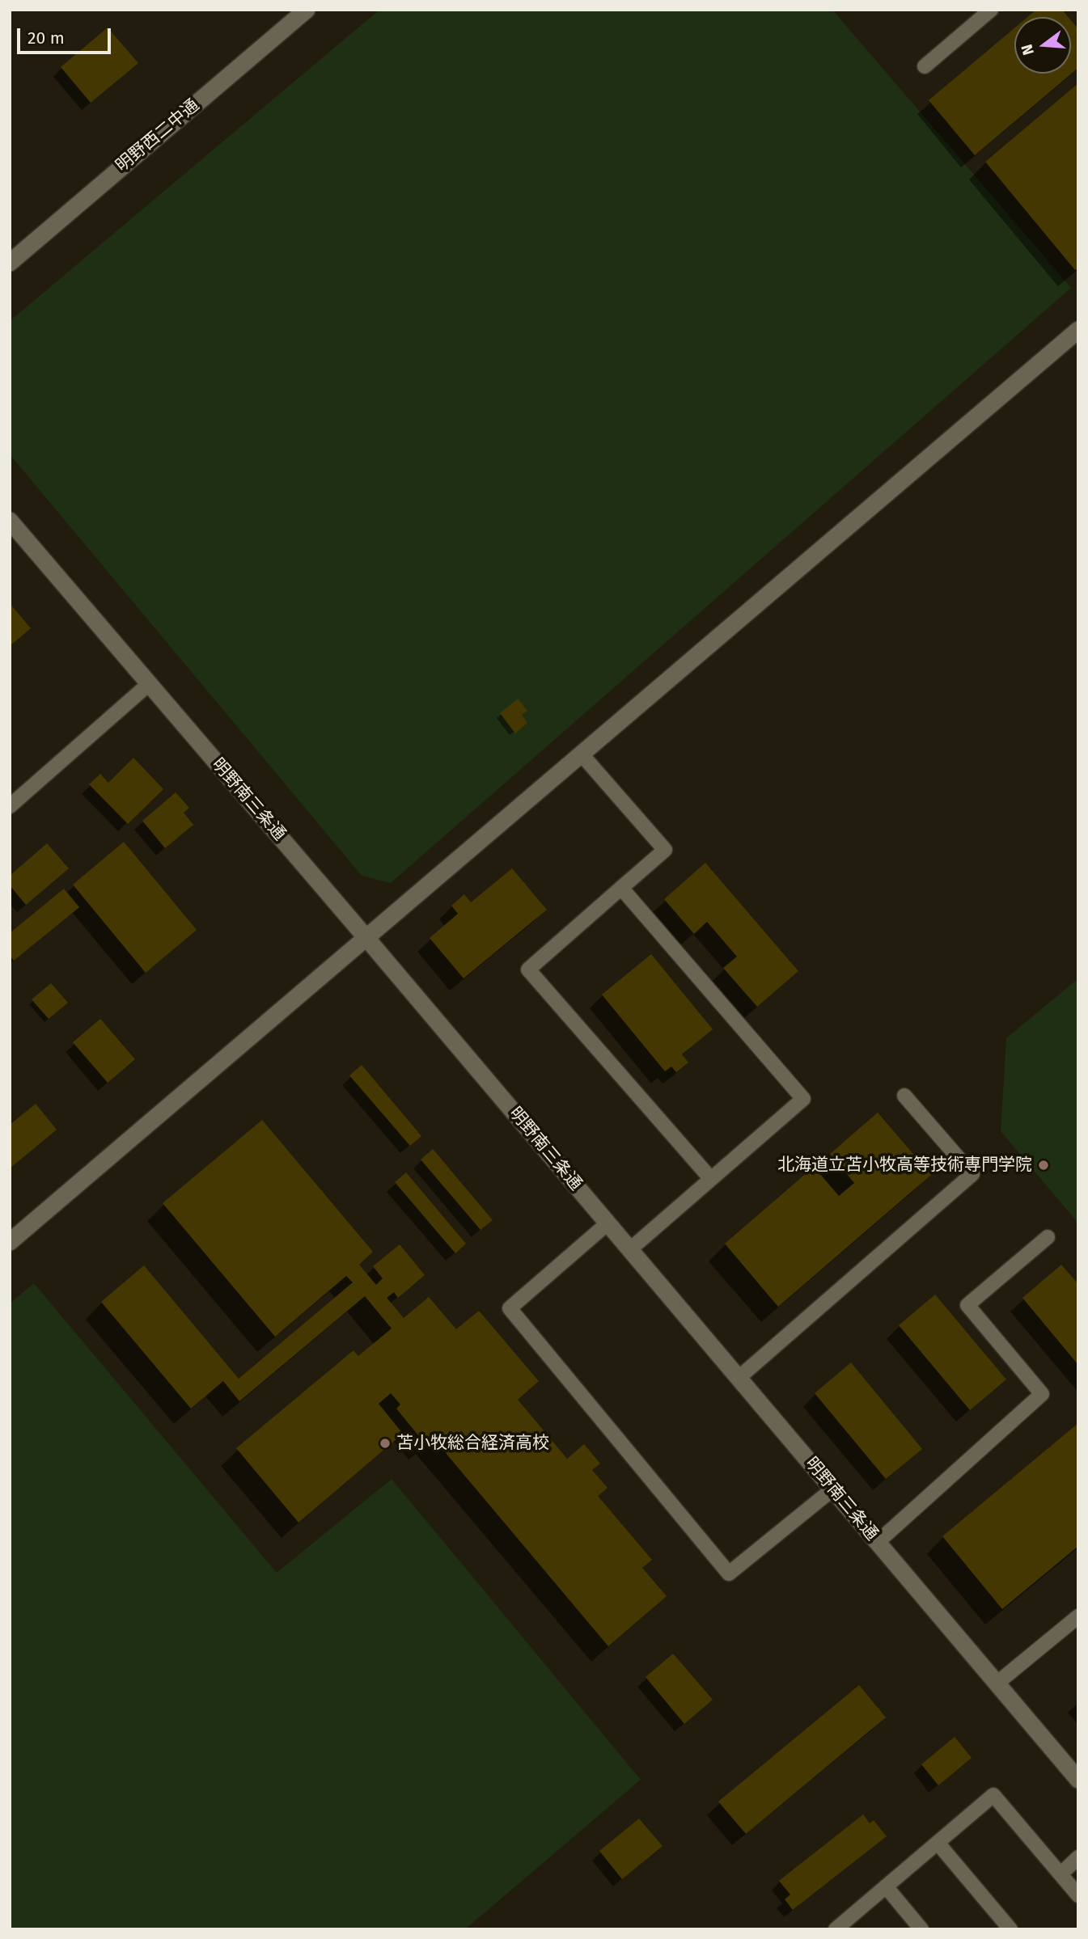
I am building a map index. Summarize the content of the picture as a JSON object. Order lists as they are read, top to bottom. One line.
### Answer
{"streets":{"street":["明野西二中通","明野南三条通"]},"places":["北海道立苫小牧高等技術専門学院","苫小牧総合経済高校"],"scale_bar":"20 m","north":"left"}
